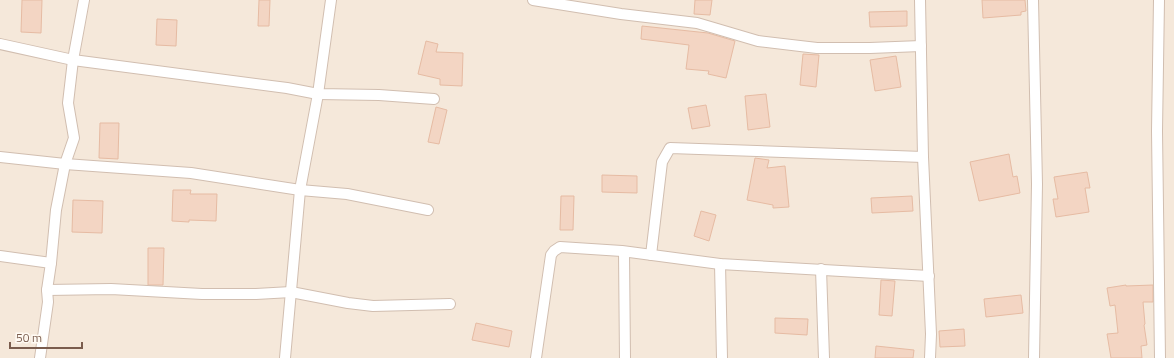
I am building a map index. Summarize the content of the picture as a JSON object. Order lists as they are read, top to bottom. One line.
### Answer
{"scale_bar":"50 m"}
